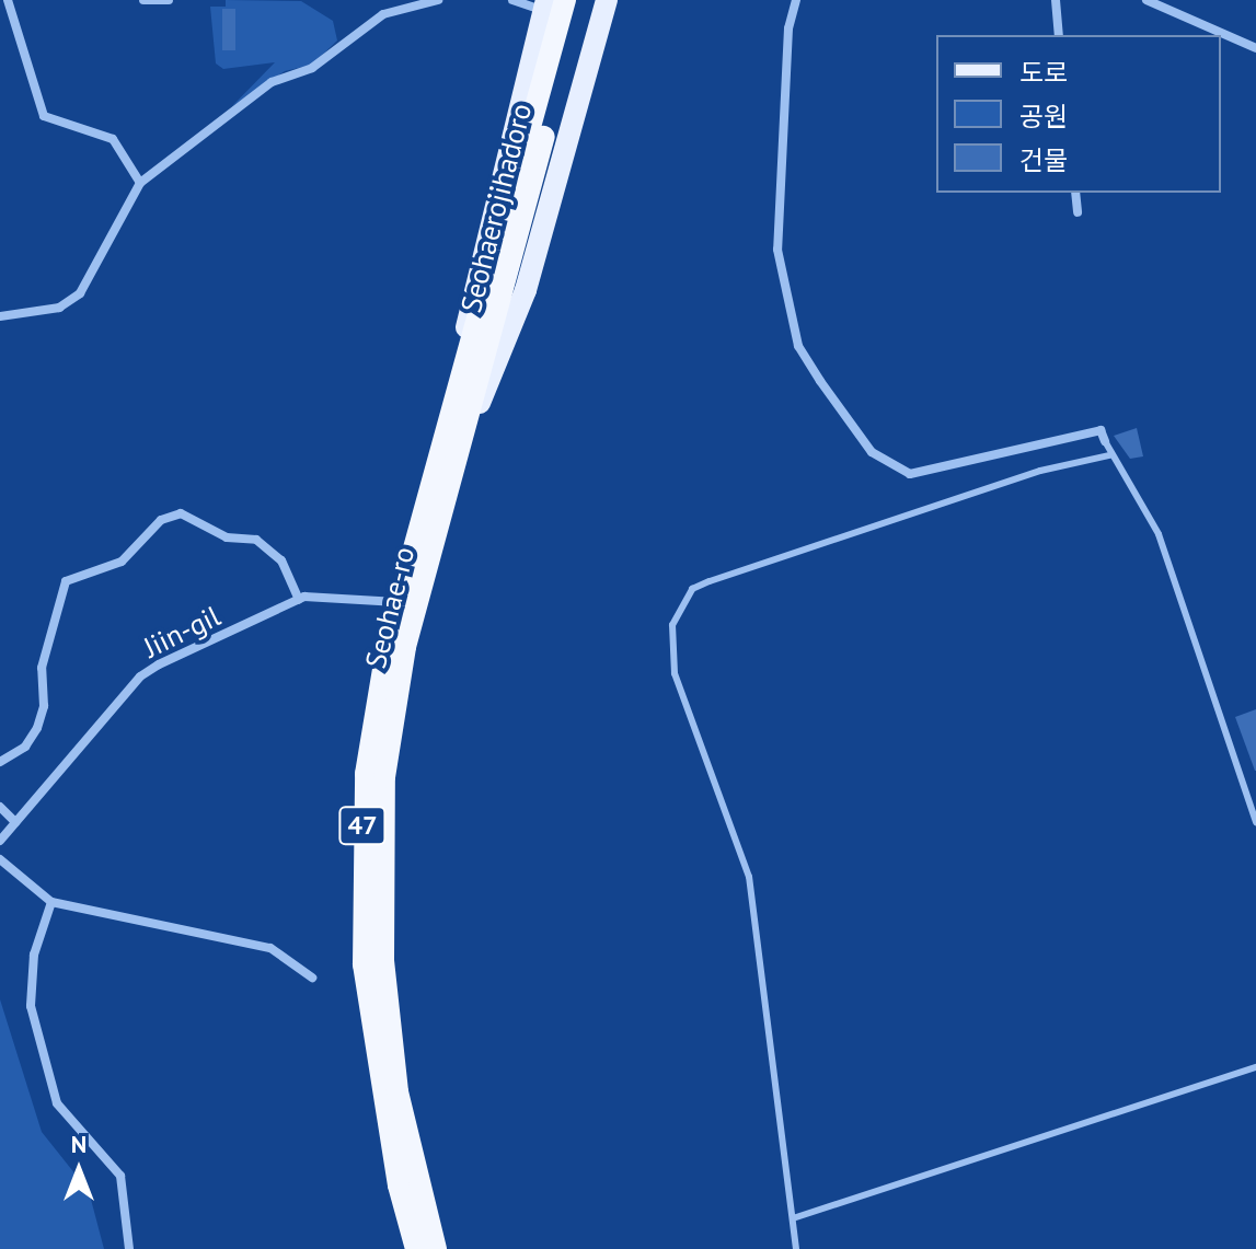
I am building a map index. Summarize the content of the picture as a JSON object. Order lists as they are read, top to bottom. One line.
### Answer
{"streets":{"highway":["Seohaerojihadoro","Seohae-ro","47"],"street":["Jiin-gil"]},"crossings":[["Seohaerojihadoro","Seohae-ro"],["Seohae-ro","Jiin-gil"]],"legend":["도로","공원","건물"],"north":"top"}
